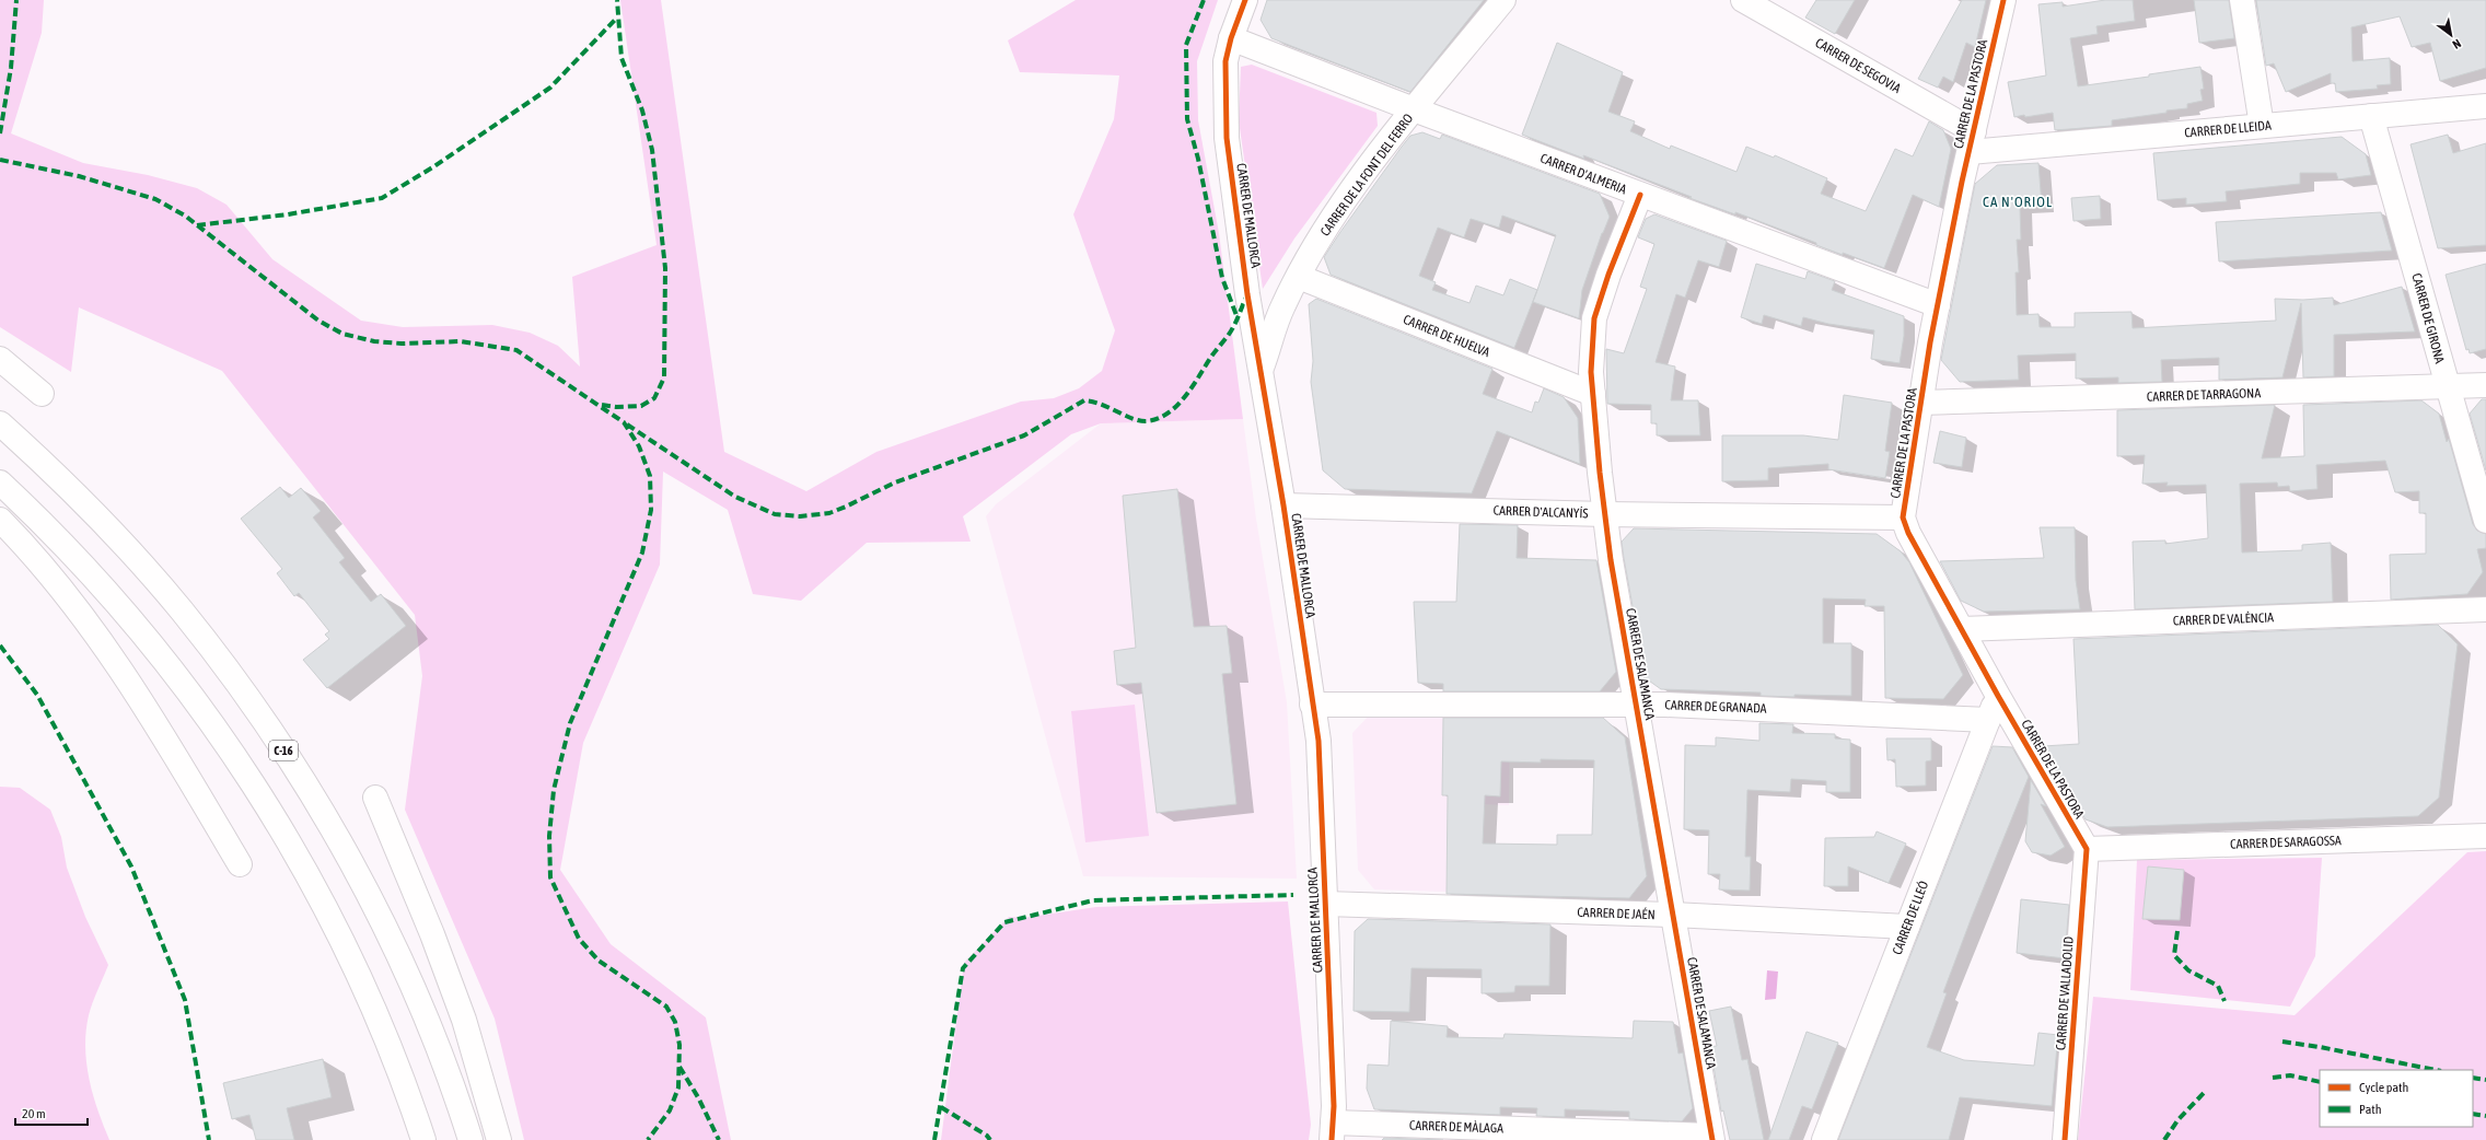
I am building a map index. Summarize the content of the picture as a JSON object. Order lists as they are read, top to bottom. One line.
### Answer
{"streets":{"main road":["CARRER DE SEGOVIA","CARRER DE LA PASTORA","CARRER DE LLEIDA","CARRER D'ALMERIA","CARRER DE LA FONT DEL FERRO","CARRER DE MALLORCA","CARRER DE GIRONA","CARRER DE HUELVA","CARRER DE TARRAGONA","CARRER D'ALCANYÍS","CARRER DE VALÈNCIA","CARRER DE SALAMANCA","CARRER DE GRANADA","C-16","CARRER DE SARAGOSSA","CARRER DE JAÉN","CARRER DE LLEÓ","CARRER DE VALLADOLID","CARRER DE MÀLAGA"]},"crossings":[["CARRER DE SEGOVIA","CARRER DE LA PASTORA"],["CARRER DE SEGOVIA","CARRER DE LLEIDA"],["CARRER DE LA PASTORA","CARRER DE LLEIDA"],["CARRER DE LA PASTORA","CARRER D'ALMERIA"],["CARRER DE LA PASTORA","CARRER DE TARRAGONA"],["CARRER DE LA PASTORA","CARRER D'ALCANYÍS"],["CARRER DE LA PASTORA","CARRER DE VALÈNCIA"],["CARRER DE LA PASTORA","CARRER DE SARAGOSSA"],["CARRER DE LA PASTORA","CARRER DE LLEÓ"],["CARRER DE LA PASTORA","CARRER DE VALLADOLID"],["CARRER DE LLEIDA","CARRER DE GIRONA"],["CARRER D'ALMERIA","CARRER DE LA FONT DEL FERRO"],["CARRER D'ALMERIA","CARRER DE MALLORCA"],["CARRER D'ALMERIA","CARRER DE SALAMANCA"],["CARRER DE LA FONT DEL FERRO","CARRER DE MALLORCA"],["CARRER DE LA FONT DEL FERRO","CARRER DE HUELVA"],["CARRER DE MALLORCA","CARRER D'ALCANYÍS"],["CARRER DE MALLORCA","CARRER DE GRANADA"],["CARRER DE MALLORCA","CARRER DE JAÉN"],["CARRER DE MALLORCA","CARRER DE MÀLAGA"],["CARRER DE GIRONA","CARRER DE TARRAGONA"],["CARRER DE HUELVA","CARRER DE SALAMANCA"],["CARRER D'ALCANYÍS","CARRER DE SALAMANCA"],["CARRER DE SALAMANCA","CARRER DE GRANADA"],["CARRER DE SALAMANCA","CARRER DE JAÉN"],["CARRER DE SALAMANCA","CARRER DE MÀLAGA"],["CARRER DE GRANADA","CARRER DE LLEÓ"],["CARRER DE SARAGOSSA","CARRER DE VALLADOLID"],["CARRER DE JAÉN","CARRER DE LLEÓ"]],"districts":["CA N'ORIOL"],"legend":["Cycle path","Path"],"scale_bar":"20 m","north":"bottom right"}
